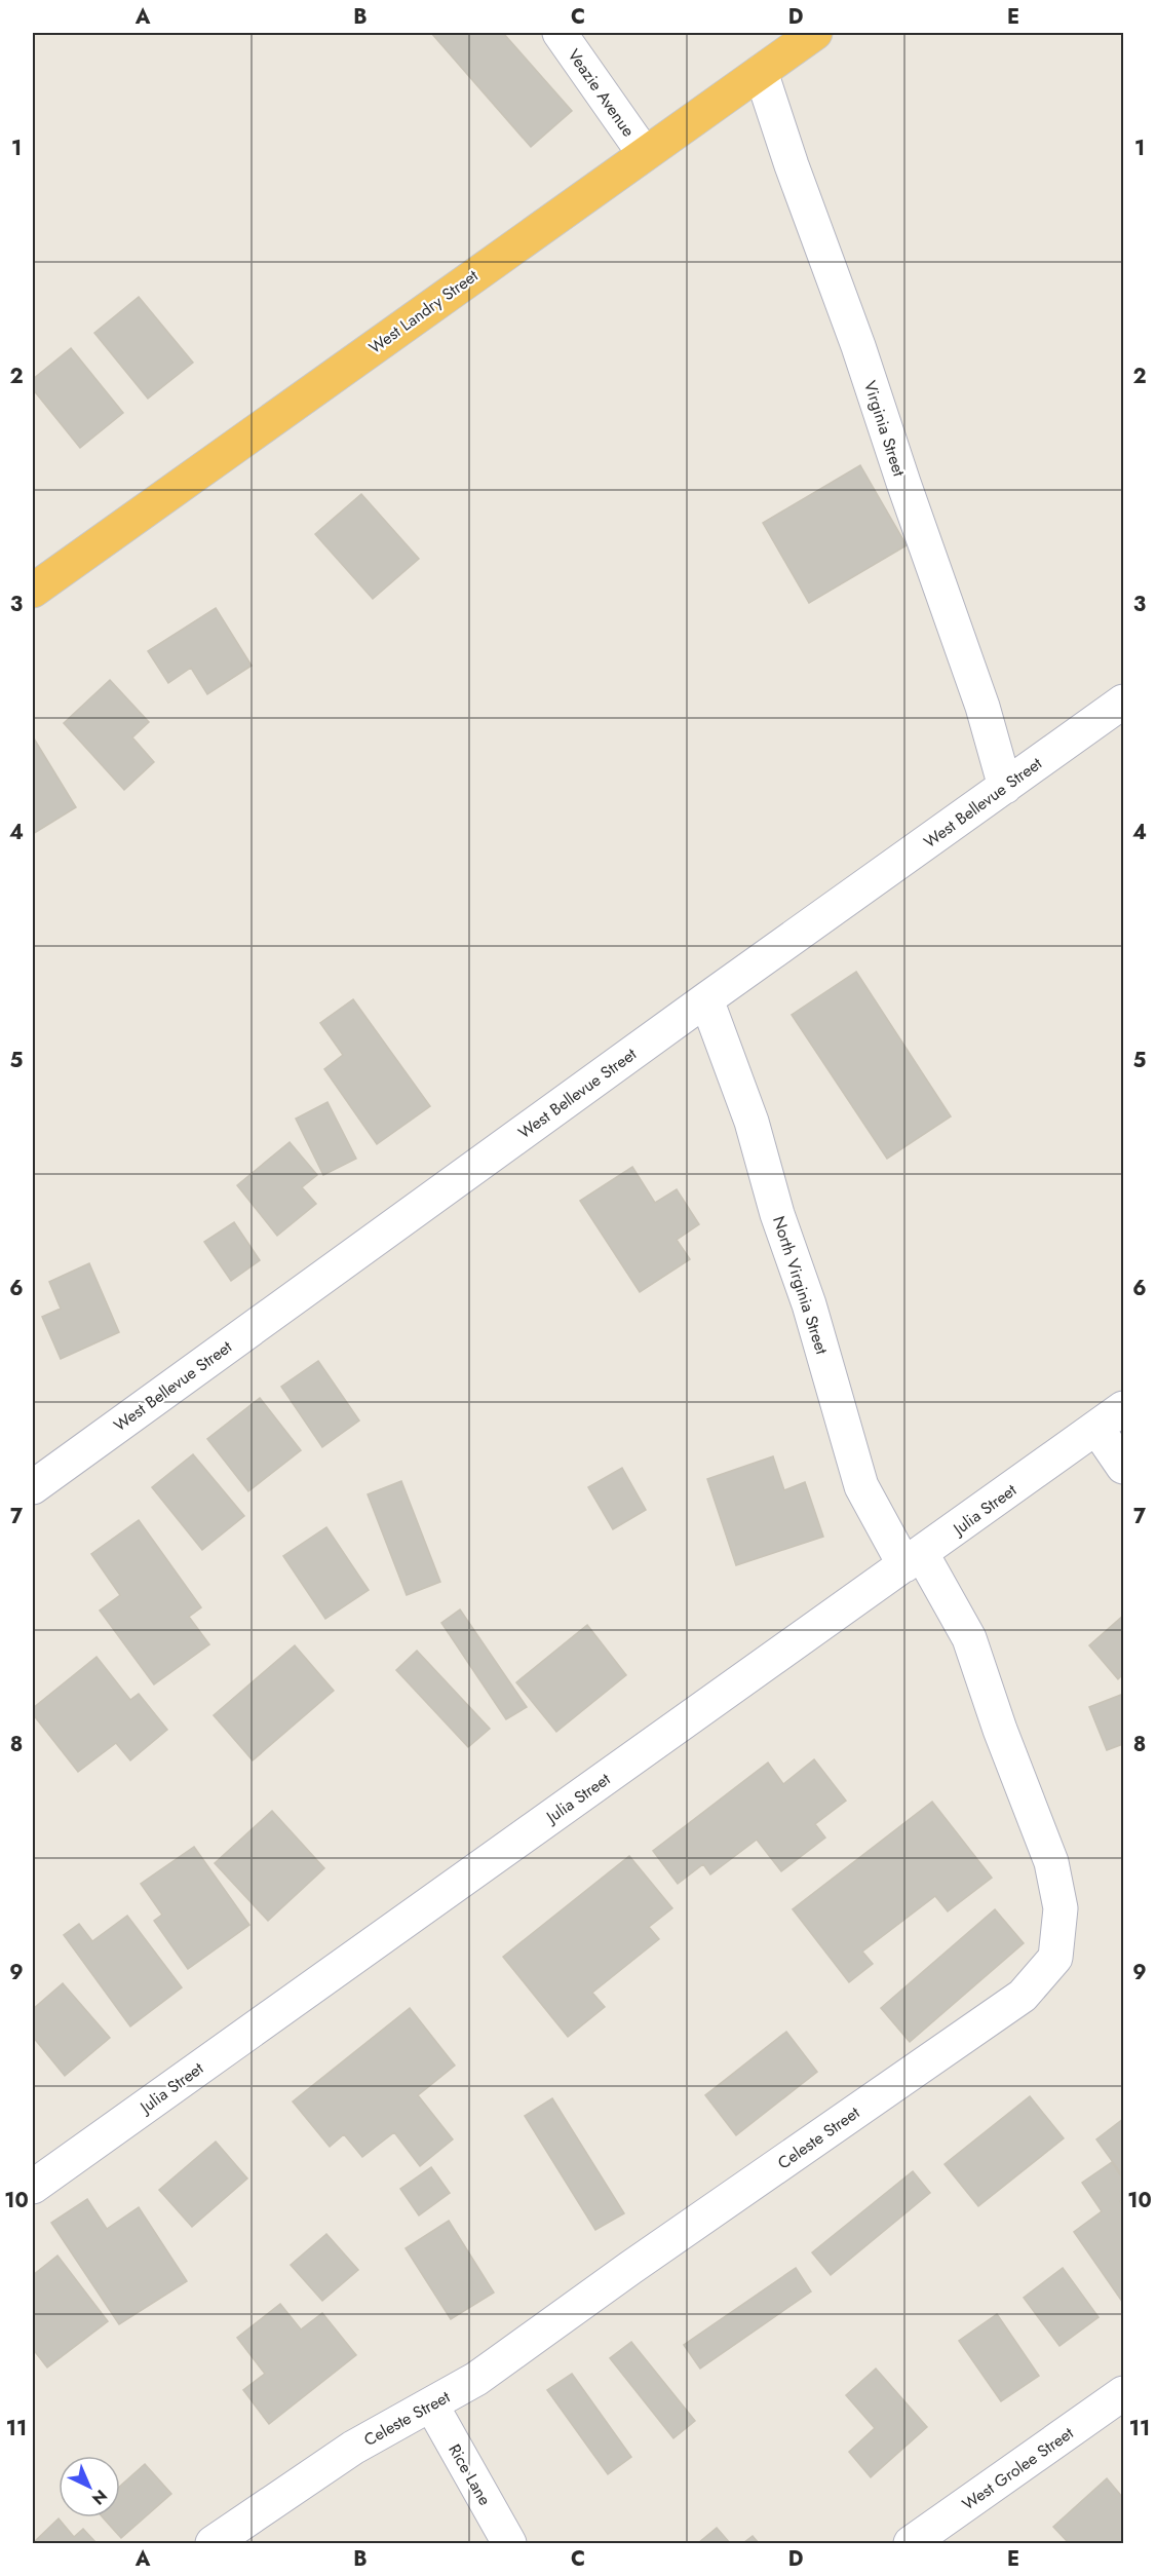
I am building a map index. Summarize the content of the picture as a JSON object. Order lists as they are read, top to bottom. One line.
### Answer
{"streets":{"highway":["West Landry Street"],"street":["Veazie Avenue","Virginia Street","West Bellevue Street","North Virginia Street","Julia Street","Celeste Street","West Grolee Street","Rice Lane"]},"crossings":[["Veazie Avenue","West Landry Street"],["West Landry Street","Virginia Street"],["Virginia Street","West Bellevue Street"],["West Bellevue Street","North Virginia Street"],["North Virginia Street","Julia Street"],["North Virginia Street","Celeste Street"],["Julia Street","Celeste Street"],["Celeste Street","Rice Lane"]],"north":"bottom right","grid":{"columns":["A","B","C","D","E"],"rows":["1","2","3","4","5","6","7","8","9","10","11"]}}
